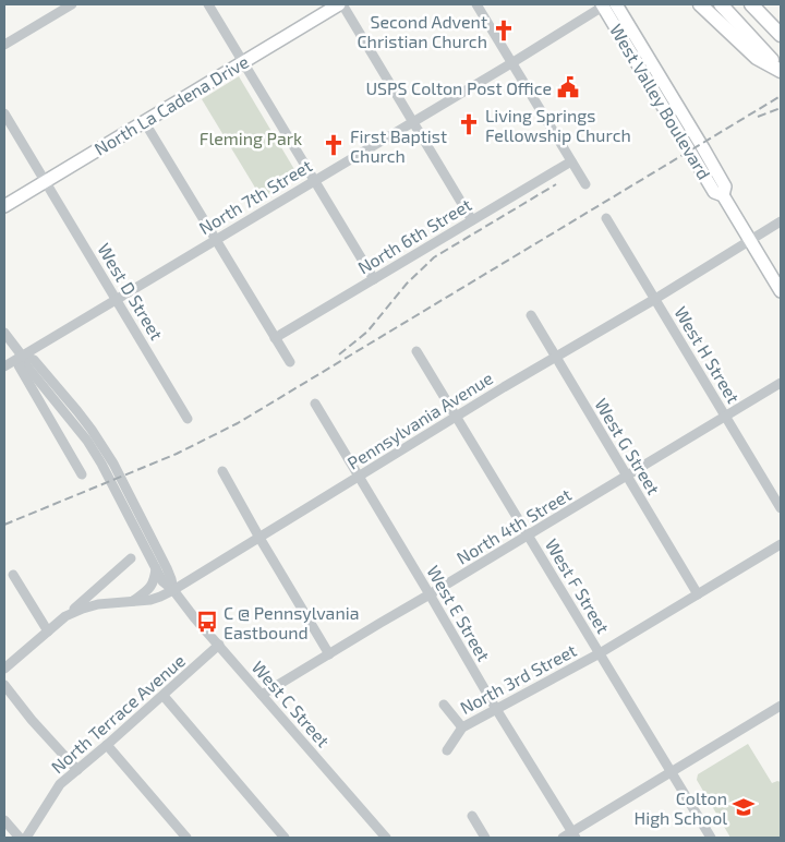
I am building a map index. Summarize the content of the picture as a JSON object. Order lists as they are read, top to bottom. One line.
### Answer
{"streets":{"main road":["West Valley Boulevard","North La Cadena Drive"],"street":["North 7th Street","North 6th Street","West D Street","West H Street","Pennsylvania Avenue","West G Street","North 4th Street","West F Street","West E Street","North 3rd Street","West C Street","North Terrace Avenue"]},"crossings":[["West Valley Boulevard","North 7th Street"],["West Valley Boulevard","Pennsylvania Avenue"],["North La Cadena Drive","West D Street"],["North 7th Street","West D Street"],["North 7th Street","West C Street"],["West H Street","Pennsylvania Avenue"],["West H Street","North 4th Street"],["Pennsylvania Avenue","West G Street"],["Pennsylvania Avenue","West F Street"],["Pennsylvania Avenue","West E Street"],["Pennsylvania Avenue","West C Street"],["West G Street","North 4th Street"],["West G Street","North 3rd Street"],["North 4th Street","West F Street"],["North 4th Street","West E Street"],["North 4th Street","West C Street"],["West F Street","North 3rd Street"],["West E Street","North 3rd Street"],["West C Street","North Terrace Avenue"]],"parks":["Fleming Park"],"places":{"church":["Second Advent Christian Church","Living Springs Fellowship Church","First Baptist Church"],"public building":["USPS Colton Post Office"],"bus stop":["C @ Pennsylvania Eastbound"],"school or university":["Colton High School"]}}
